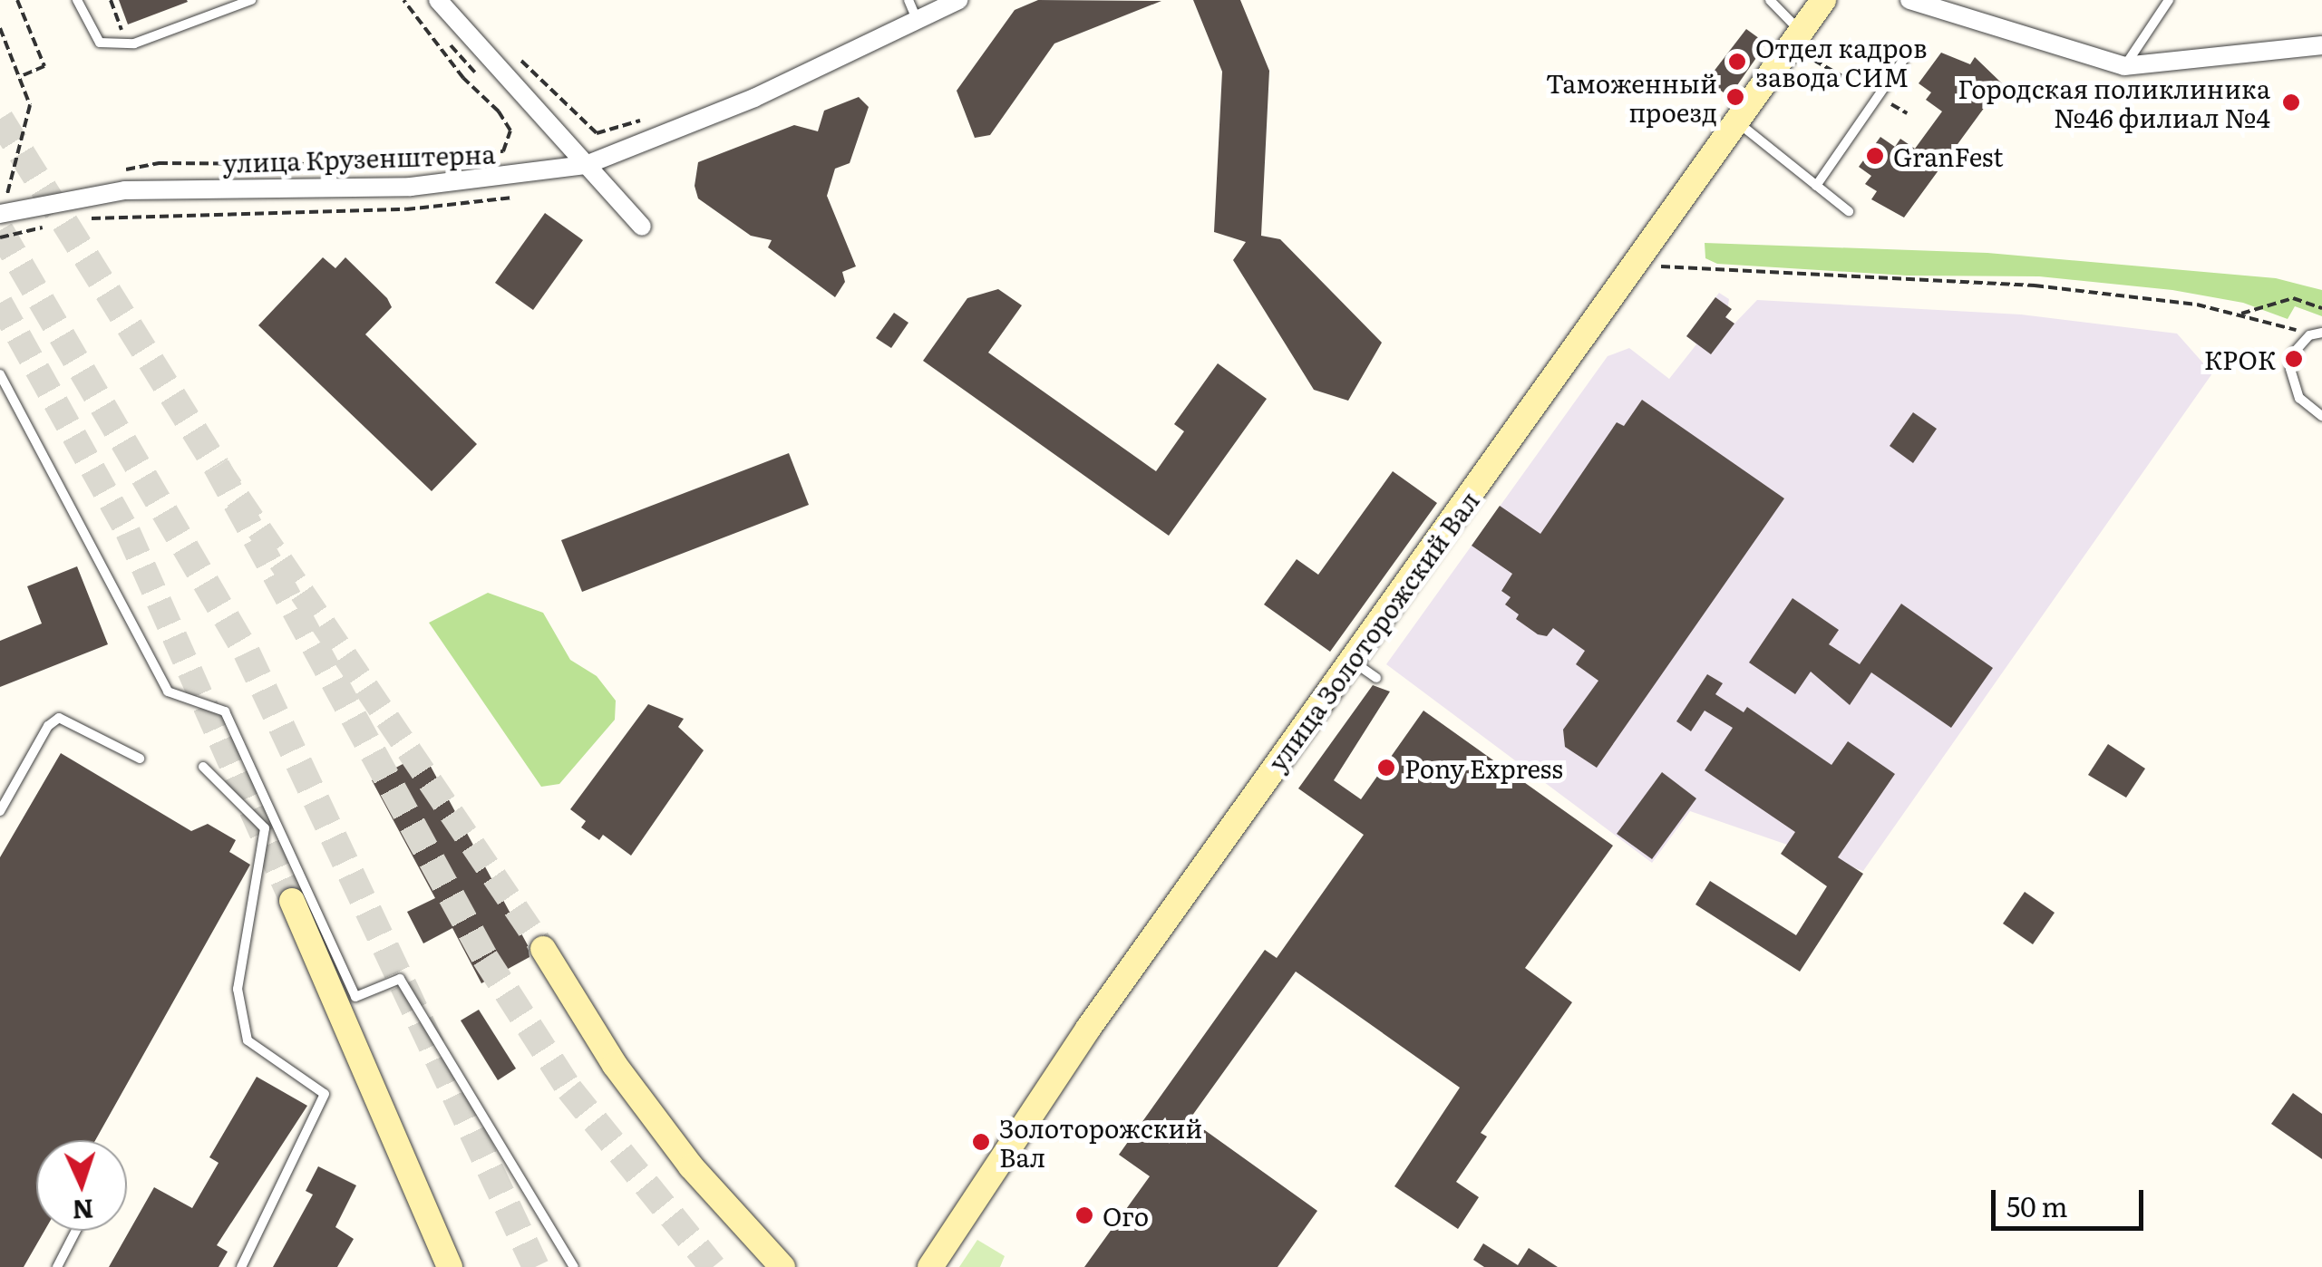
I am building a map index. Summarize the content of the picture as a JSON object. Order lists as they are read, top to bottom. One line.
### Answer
{"streets":{"street":["улица Крузенштерна","улица Золоторожский Вал"]},"places":["Отдел кадров завода СИМ","Таможенный проезд","Городская поликлиника №46 филиал №4","GranFest","КРОК","Pony Express","Золоторожский Вал","Ого"],"scale_bar":"50 m","north":"bottom"}
